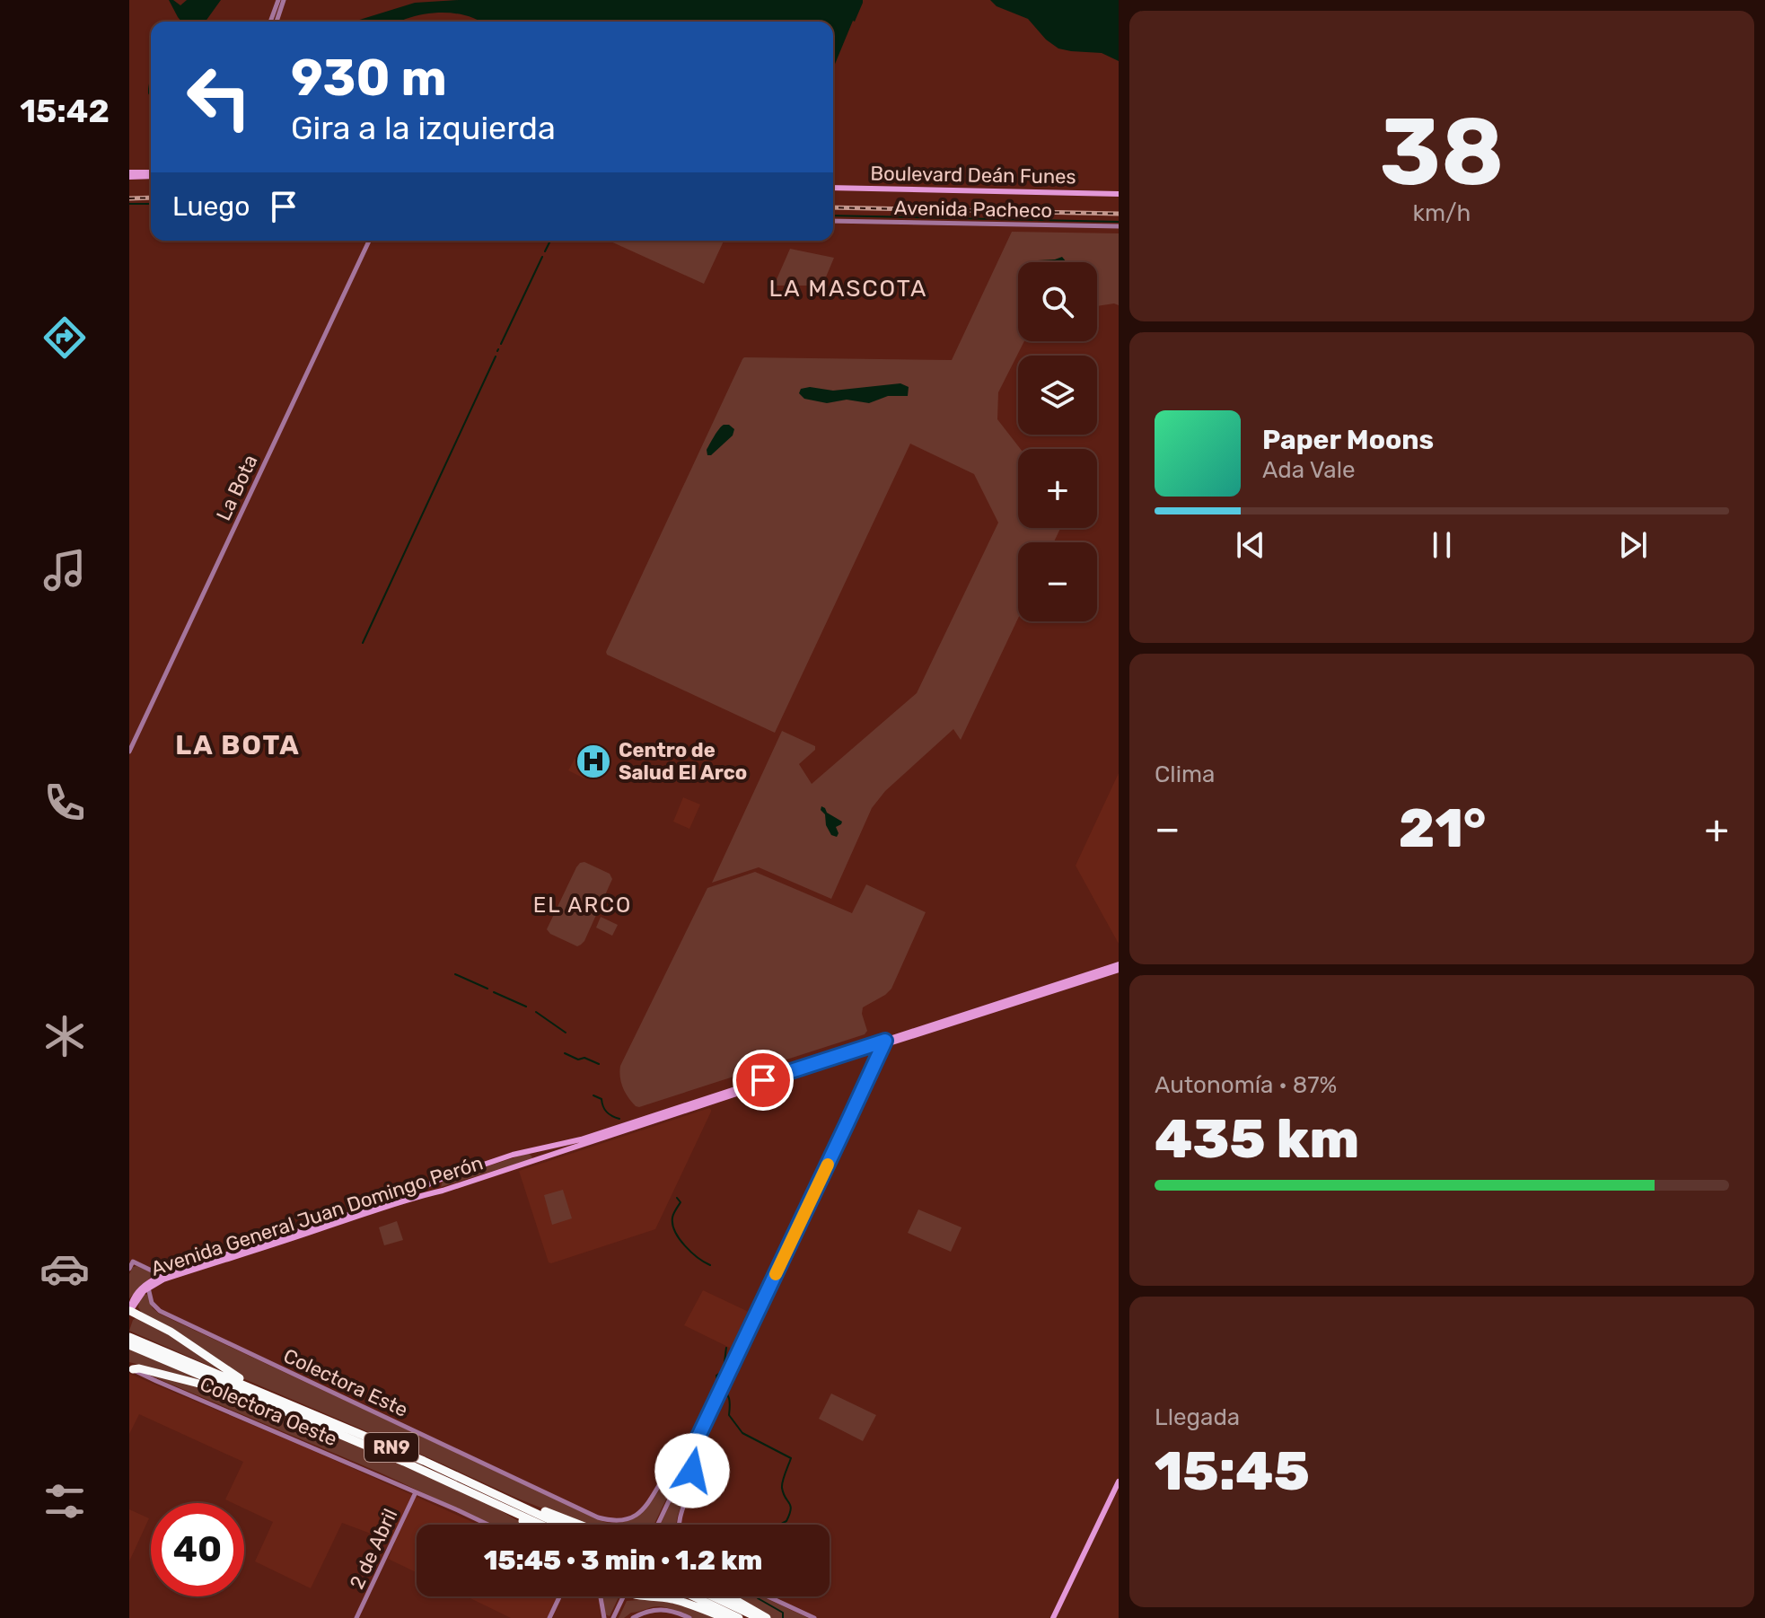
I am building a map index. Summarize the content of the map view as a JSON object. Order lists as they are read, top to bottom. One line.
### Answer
{"streets":{"highway":["RN9"],"main road":["Boulevard Deán Funes","Avenida General Juan Domingo Perón"],"street":["Avenida Pacheco","La Bota","Colectora Este","Colectora Oeste","2 de Abril"]},"crossings":[["Avenida General Juan Domingo Perón","Colectora Este"],["Colectora Oeste","2 de Abril"]],"districts":["LA MASCOTA","LA BOTA","EL ARCO"],"places":{"hospital":["Centro de Salud El Arco"]},"page":{"tabs":"15:42","tile":[["38","km/h"],"Clima",["Autonomía · 87%","435 km"],["Llegada","15:45"]],"turn":["930 m","Gira a la izquierda"],"then":"Luego","map_buttons":["+","−"],"song":["Paper Moons","Ada Vale"],"heat":["−","21°","+"],"limit":"40","trip":"15:45 · 3 min · 1.2 km"}}
